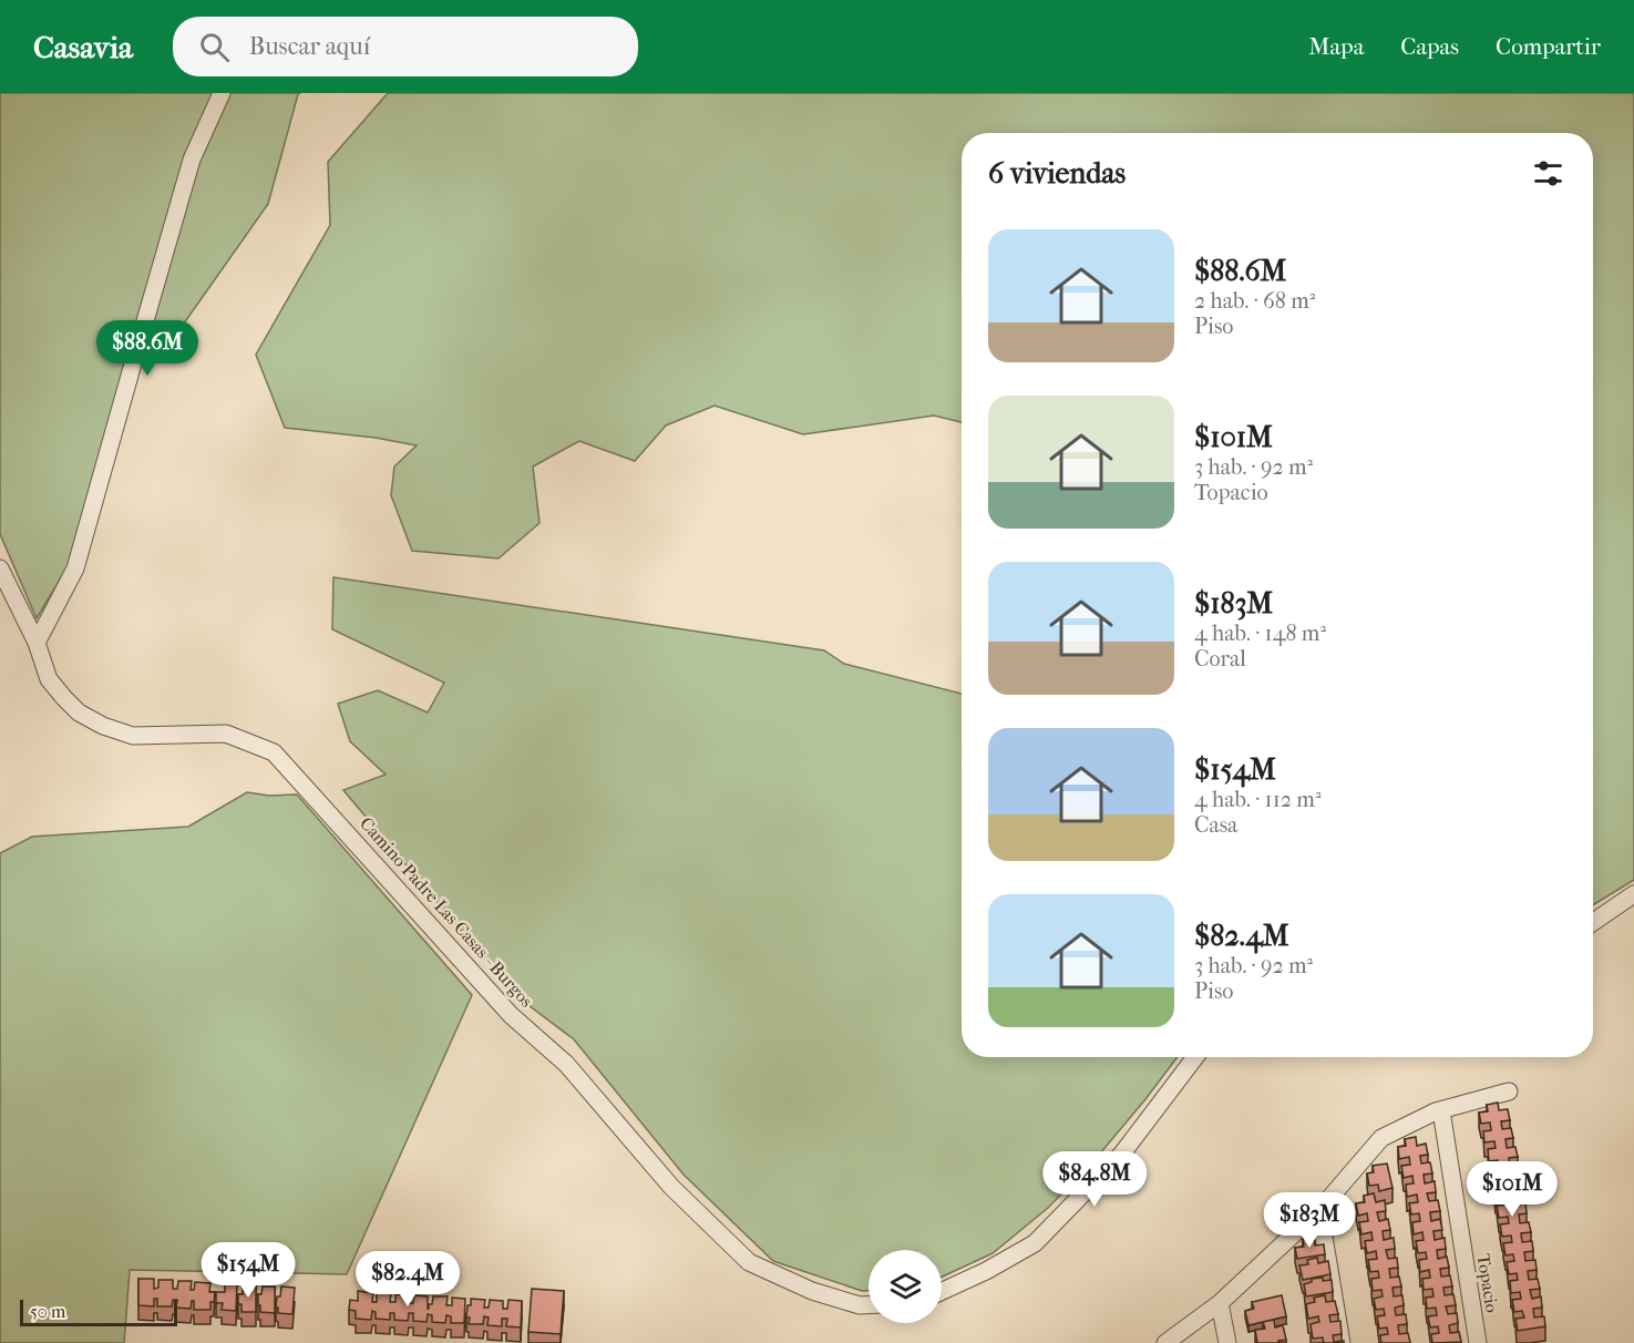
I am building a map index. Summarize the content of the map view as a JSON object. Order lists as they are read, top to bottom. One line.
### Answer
{"streets":{"street":["Camino Padre Las Casas - Burgos","Topacio"]},"scale_bar":"50 m","page":{"header":"Casavia","search":"Buscar aquí","nav":["Mapa","Capas","Compartir"],"heading":"6 viviendas","list":[{"name":"$88.6M","note":"2 hab. · 68 m² · Piso"},{"name":"$101M","note":"3 hab. · 92 m² · Topacio"},{"name":"$183M","note":"4 hab. · 148 m² · Coral"},{"name":"$154M","note":"4 hab. · 112 m² · Casa"},{"name":"$82.4M","note":"3 hab. · 92 m² · Piso"}],"price":["$88.6M","$84.8M","$101M","$183M","$154M","$82.4M"],"scale":"50 m"}}
